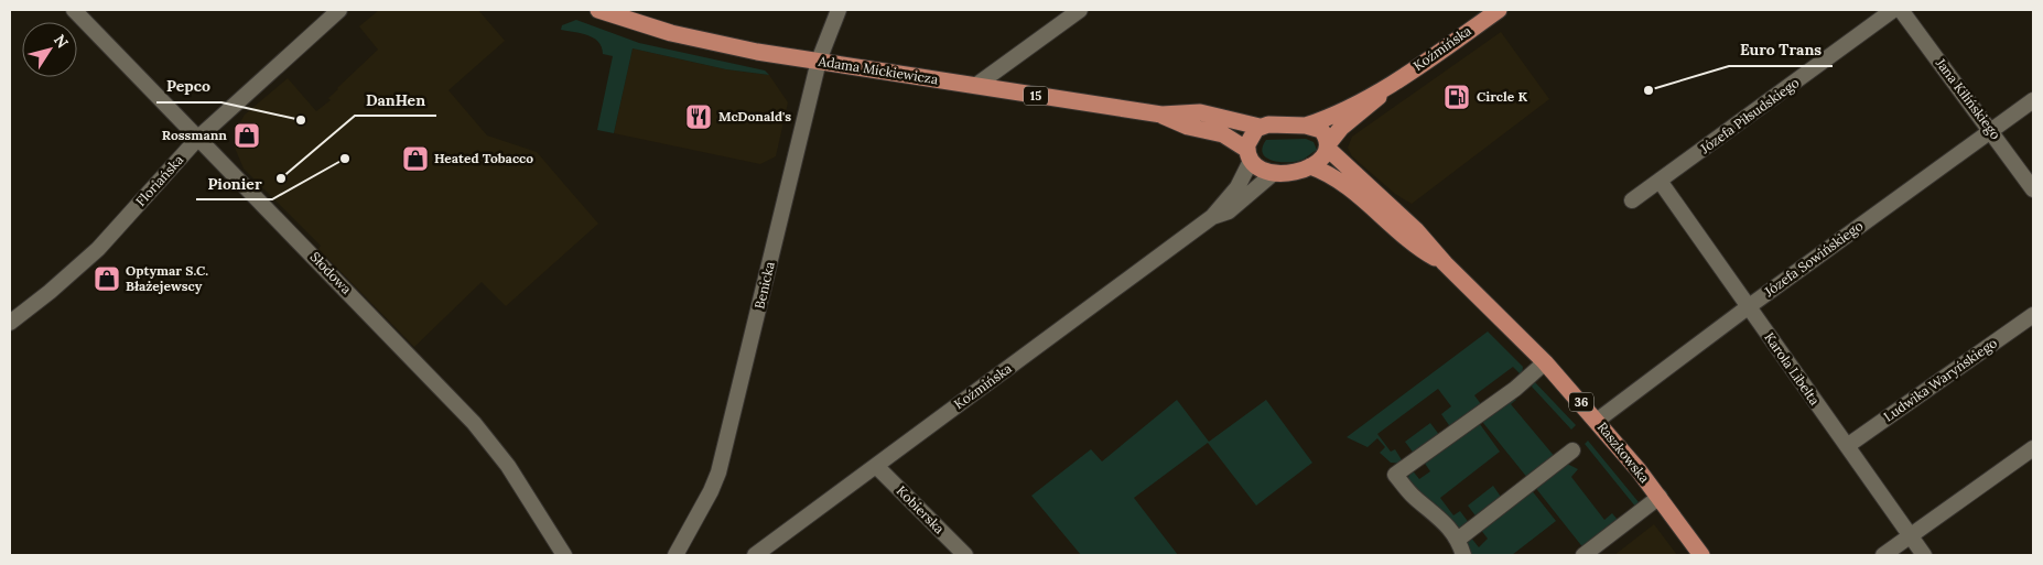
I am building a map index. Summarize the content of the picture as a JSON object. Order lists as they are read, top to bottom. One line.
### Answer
{"streets":{"main road":["Koźmińska","Adama Mickiewicza","15","36","Raszkowska"],"street":["Jana Kilińskiego","Józefa Piłsudskiego","Floriańska","Józefa Sowińskiego","Słodowa","Benicka","Karola Libelta","Ludwika Waryńskiego","Kobierska"]},"crossings":[["Koźmińska","Adama Mickiewicza"],["Koźmińska","15"],["Koźmińska","Raszkowska"],["Koźmińska","Kobierska"],["Adama Mickiewicza","15"],["Adama Mickiewicza","Benicka"],["Adama Mickiewicza","Raszkowska"],["15","Raszkowska"],["Jana Kilińskiego","Józefa Sowińskiego"],["Józefa Piłsudskiego","Karola Libelta"],["Floriańska","Słodowa"],["Józefa Sowińskiego","Karola Libelta"],["Józefa Sowińskiego","Raszkowska"],["Karola Libelta","Ludwika Waryńskiego"]],"places":{"other":["Euro Trans","Pepco","Pionier","DanHen"],"fuel station":["Circle K"],"restaurant":["McDonald's"],"shop":["Rossmann","Heated Tobacco","Optymar S.C. Błażejewscy"]},"north":"top right"}
